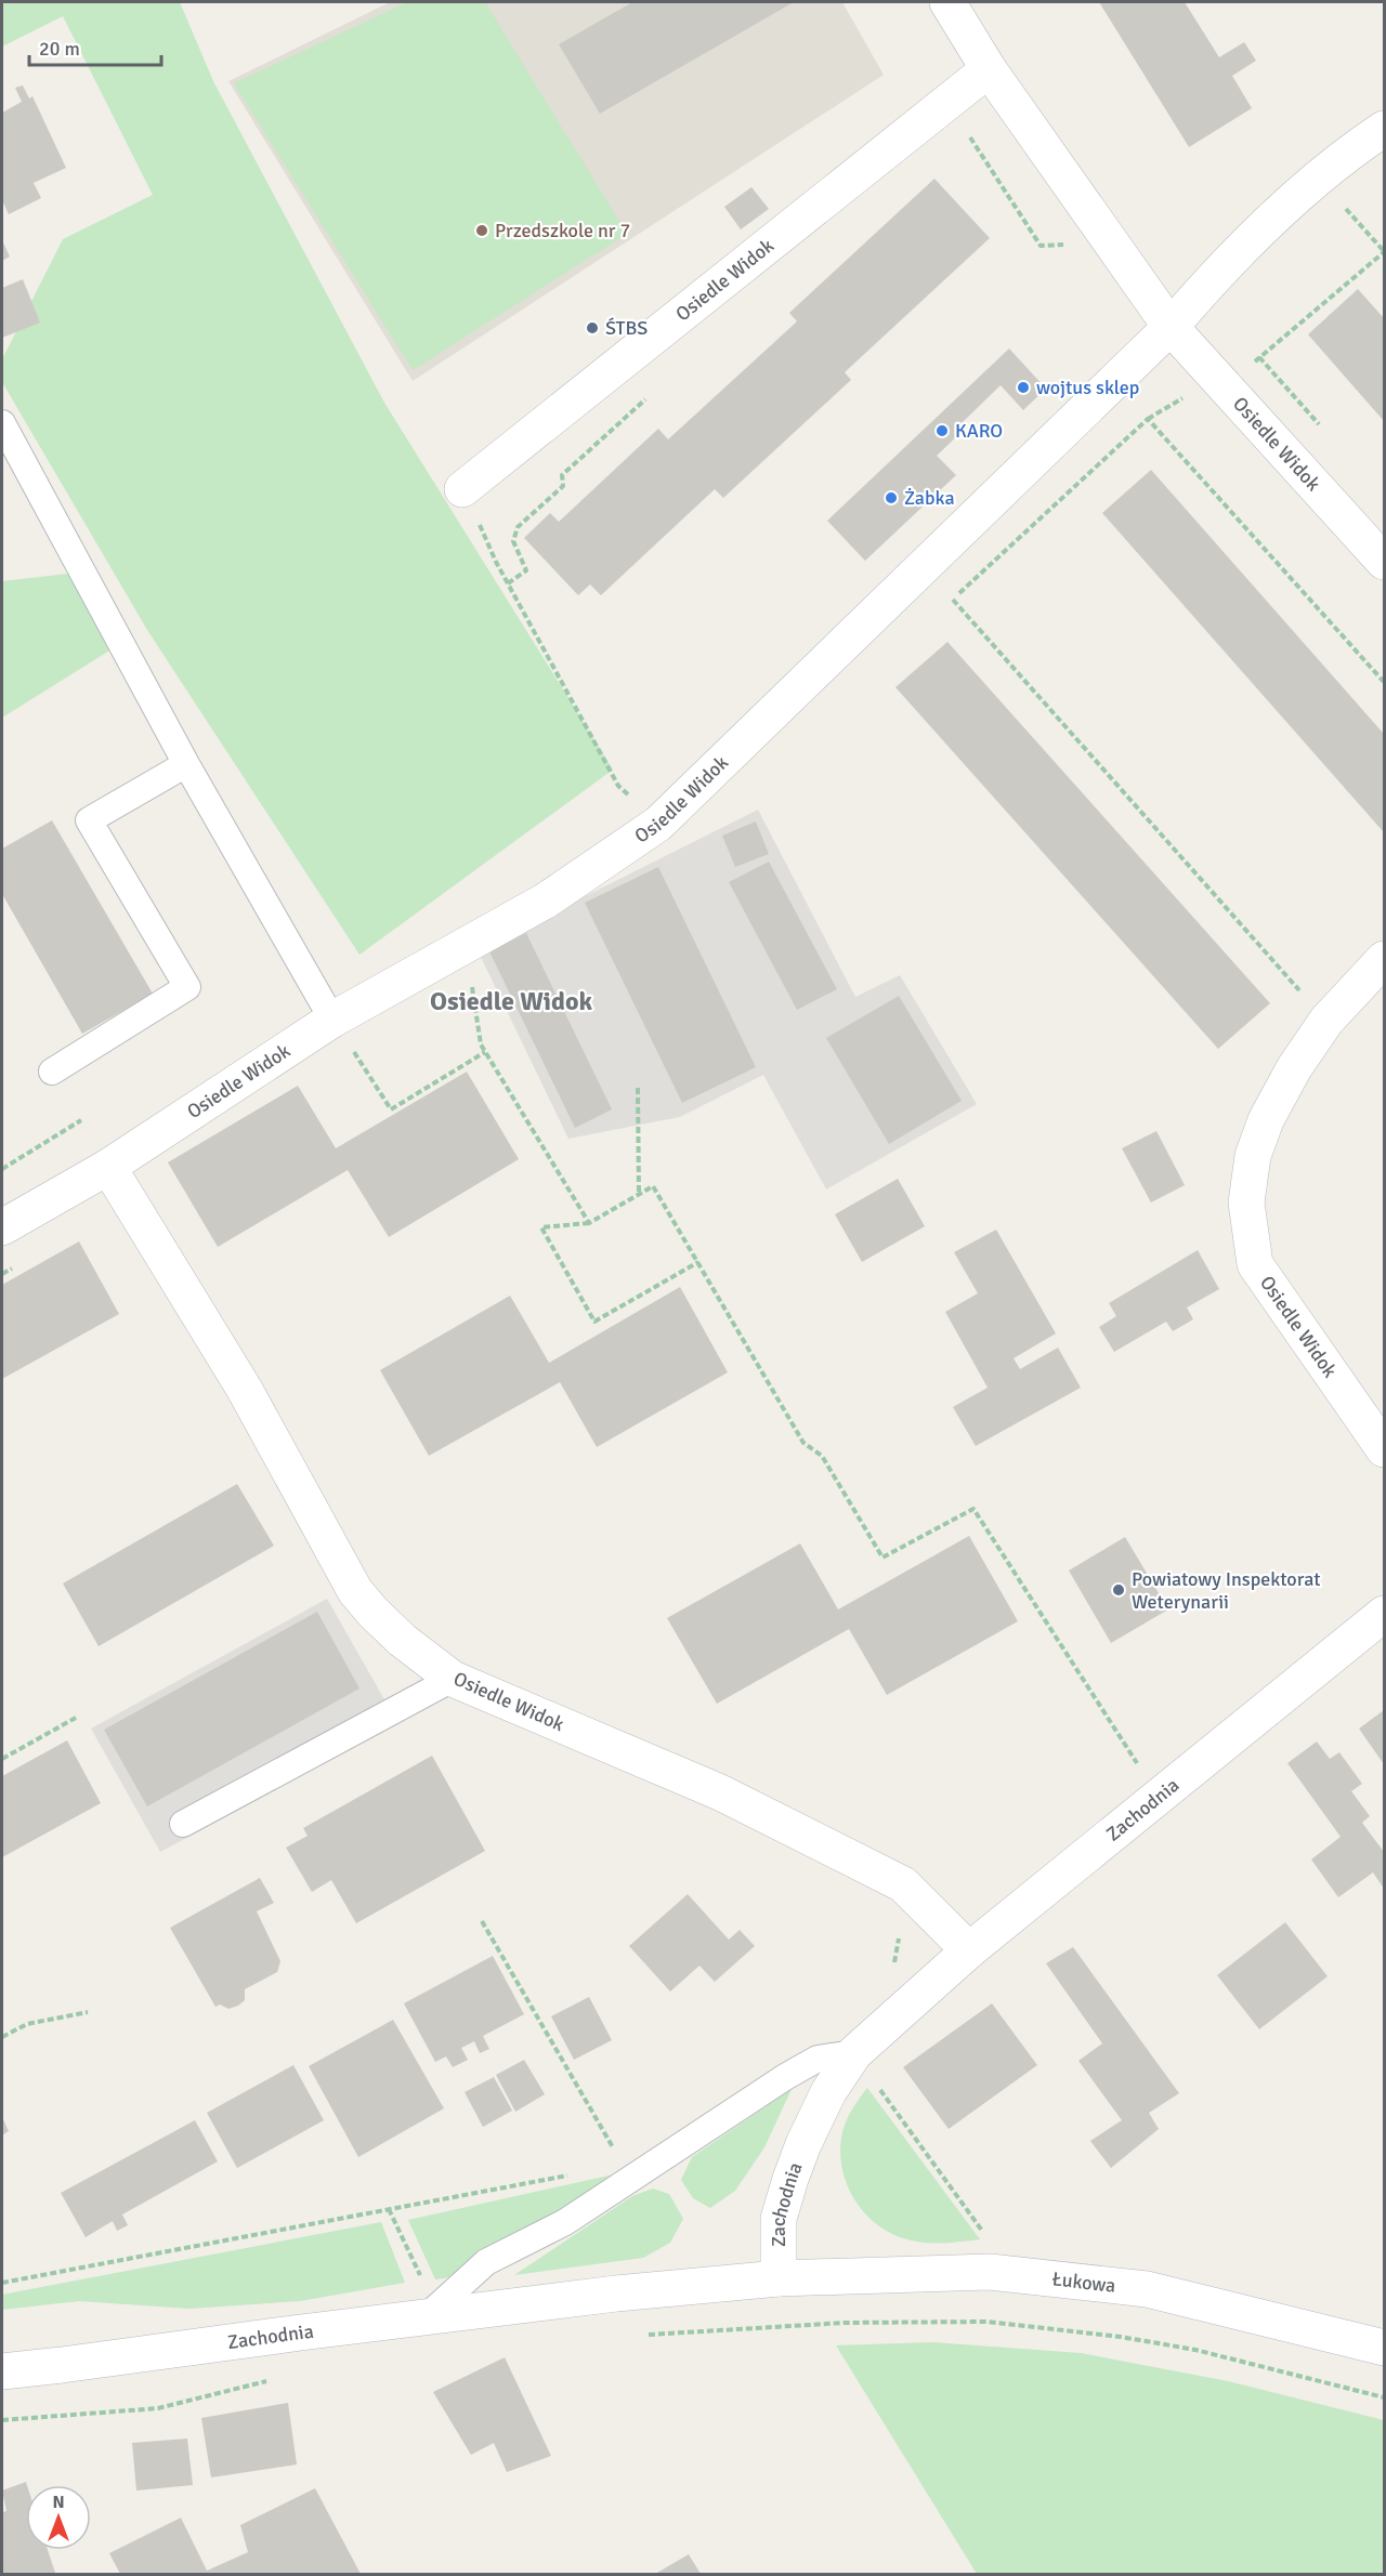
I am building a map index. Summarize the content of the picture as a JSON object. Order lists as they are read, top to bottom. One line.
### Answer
{"streets":{"street":["Osiedle Widok","Zachodnia","Łukowa"]},"crossings":[["Osiedle Widok","Zachodnia"],["Zachodnia","Łukowa"]],"districts":["Osiedle Widok"],"places":["Przedszkole nr 7","ŚTBS","wojtus sklep","KARO","Żabka","Powiatowy Inspektorat Weterynarii"],"scale_bar":"20 m","north":"top"}
